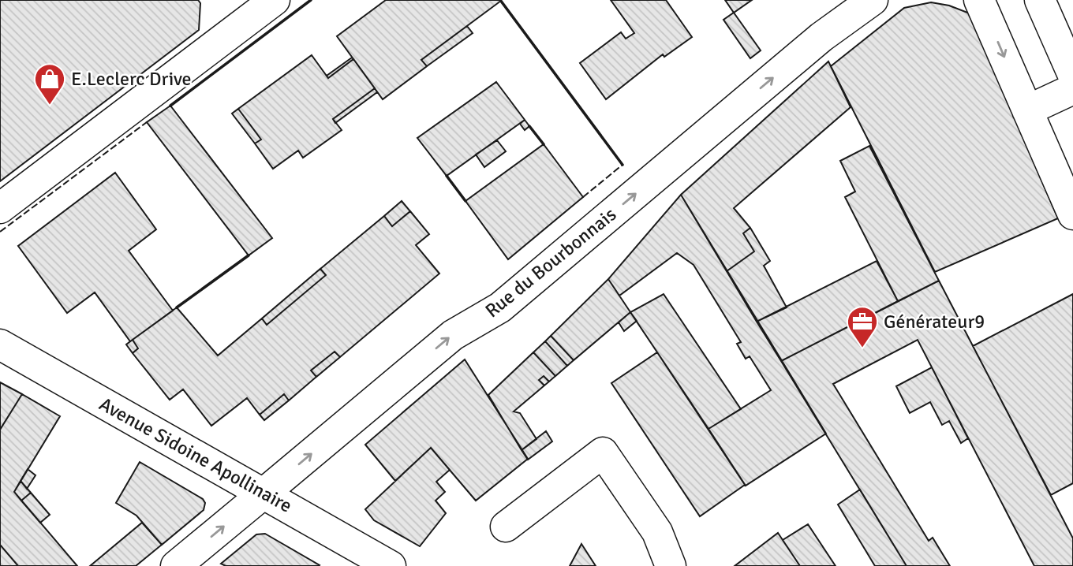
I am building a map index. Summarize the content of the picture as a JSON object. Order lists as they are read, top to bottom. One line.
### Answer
{"streets":{"street":["Rue du Bourbonnais","Avenue Sidoine Apollinaire"]},"crossings":[["Rue du Bourbonnais","Avenue Sidoine Apollinaire"]],"one_way":["Rue du Bourbonnais"],"places":{"shop":["E.Leclerc Drive"],"office":["Générateur9"]}}
